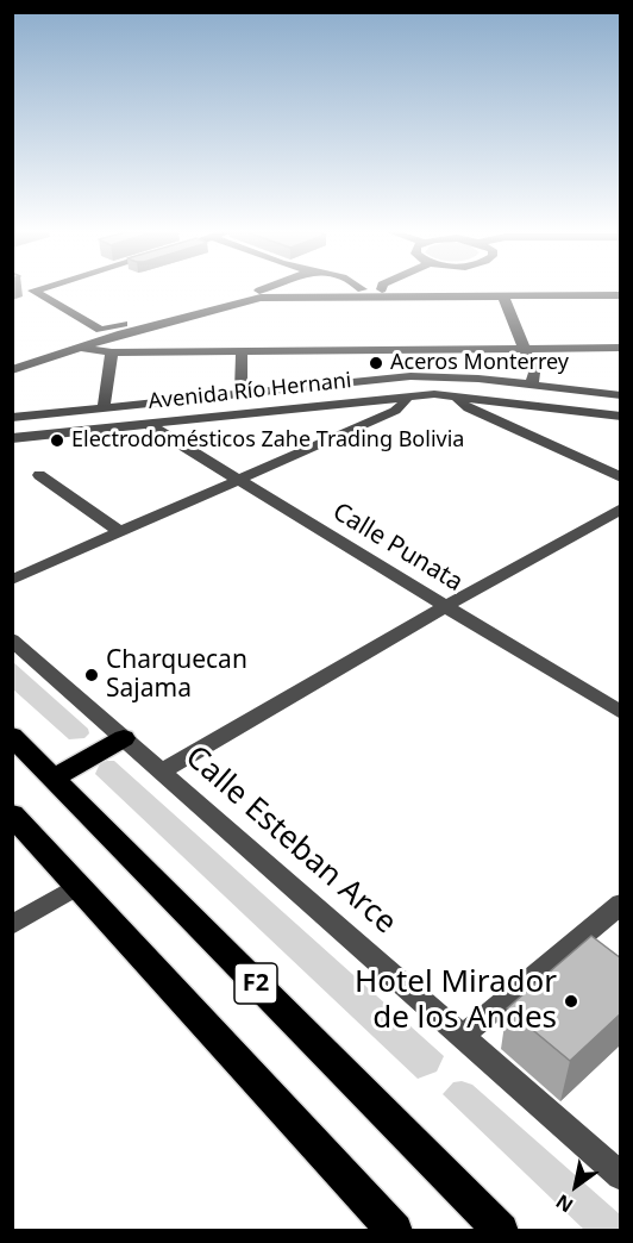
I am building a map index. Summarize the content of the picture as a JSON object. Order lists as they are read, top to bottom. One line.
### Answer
{"streets":{"highway":["F2"],"street":["Avenida Río Hernani","Calle Punata","Calle Esteban Arce"]},"crossings":[["Avenida Río Hernani","Calle Punata"]],"places":["Aceros Monterrey","Electrodomésticos Zahe Trading Bolivia","Charquecan Sajama","Hotel Mirador de los Andes"],"north":"bottom left"}
